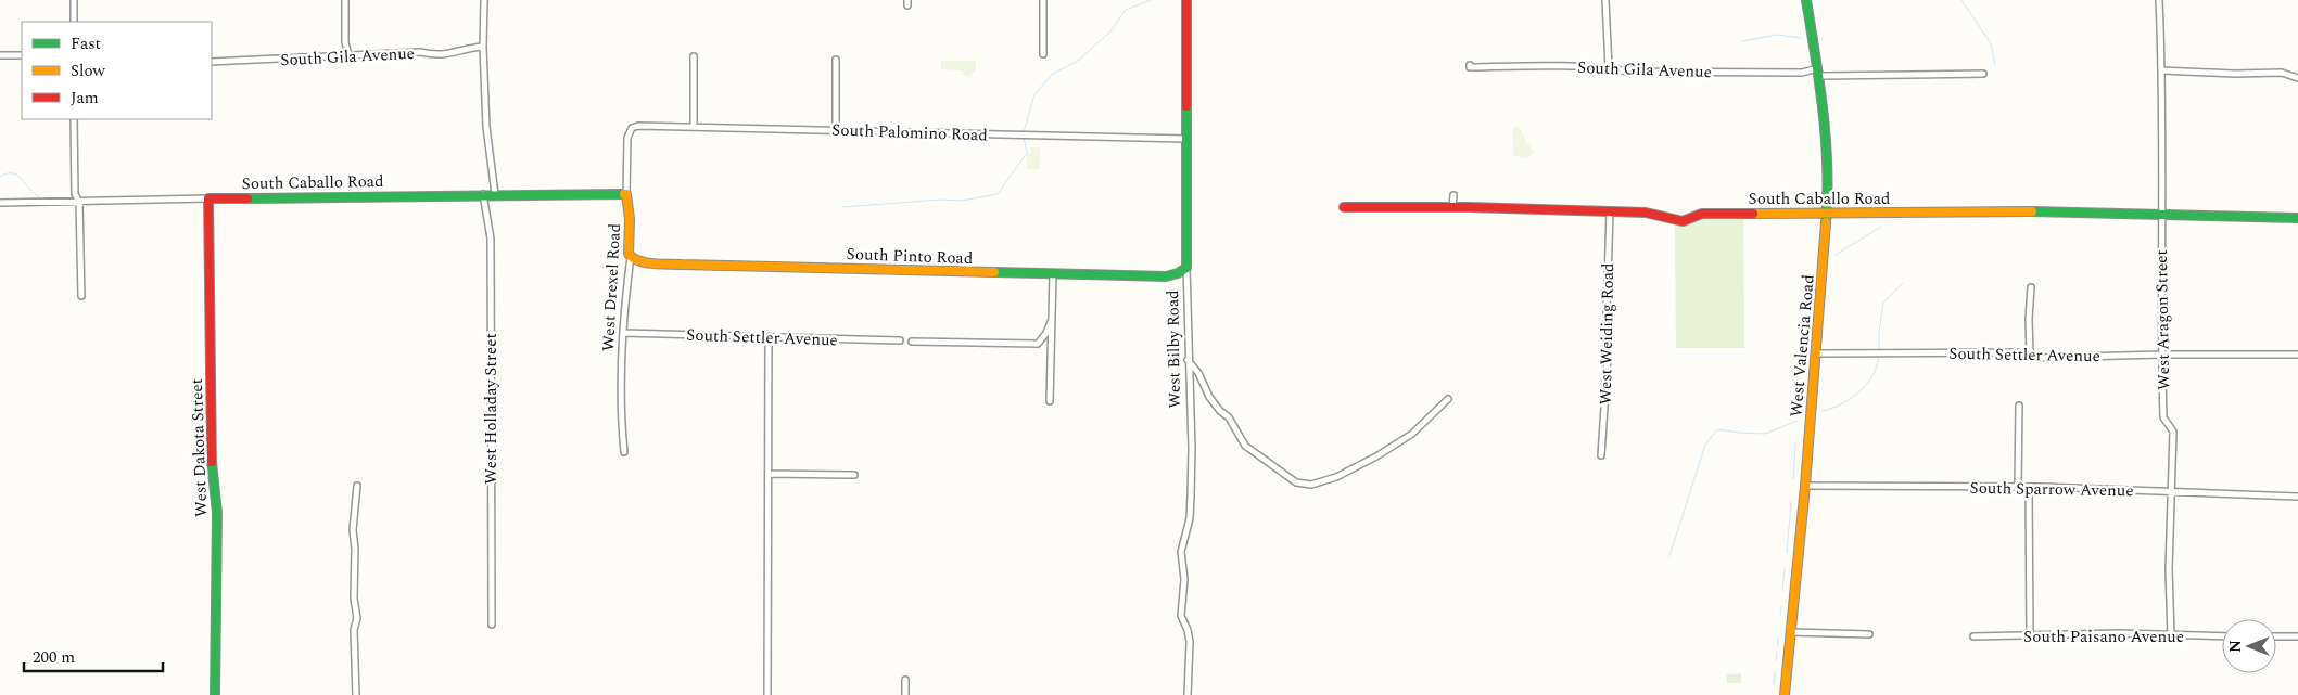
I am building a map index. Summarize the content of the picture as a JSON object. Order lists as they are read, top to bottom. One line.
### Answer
{"streets":{"street":["South Gila Avenue","South Palomino Road","South Caballo Road","South Pinto Road","West Drexel Road","West Aragon Street","West Weiding Road","South Settler Avenue","West Valencia Road","West Bilby Road","West Holladay Street","West Dakota Street","South Sparrow Avenue","South Paisano Avenue"]},"crossings":[["South Gila Avenue","West Valencia Road"],["South Palomino Road","West Drexel Road"],["South Palomino Road","West Bilby Road"],["South Caballo Road","West Drexel Road"],["South Caballo Road","West Aragon Street"],["South Caballo Road","West Weiding Road"],["South Caballo Road","West Valencia Road"],["South Caballo Road","West Holladay Street"],["South Caballo Road","West Dakota Street"],["South Pinto Road","West Drexel Road"],["South Pinto Road","West Bilby Road"],["West Drexel Road","South Settler Avenue"],["West Aragon Street","South Settler Avenue"],["West Aragon Street","South Sparrow Avenue"],["West Aragon Street","South Paisano Avenue"],["South Settler Avenue","West Valencia Road"],["West Valencia Road","South Sparrow Avenue"]],"legend":["Fast","Slow","Jam"],"scale_bar":"200 m","north":"left"}
